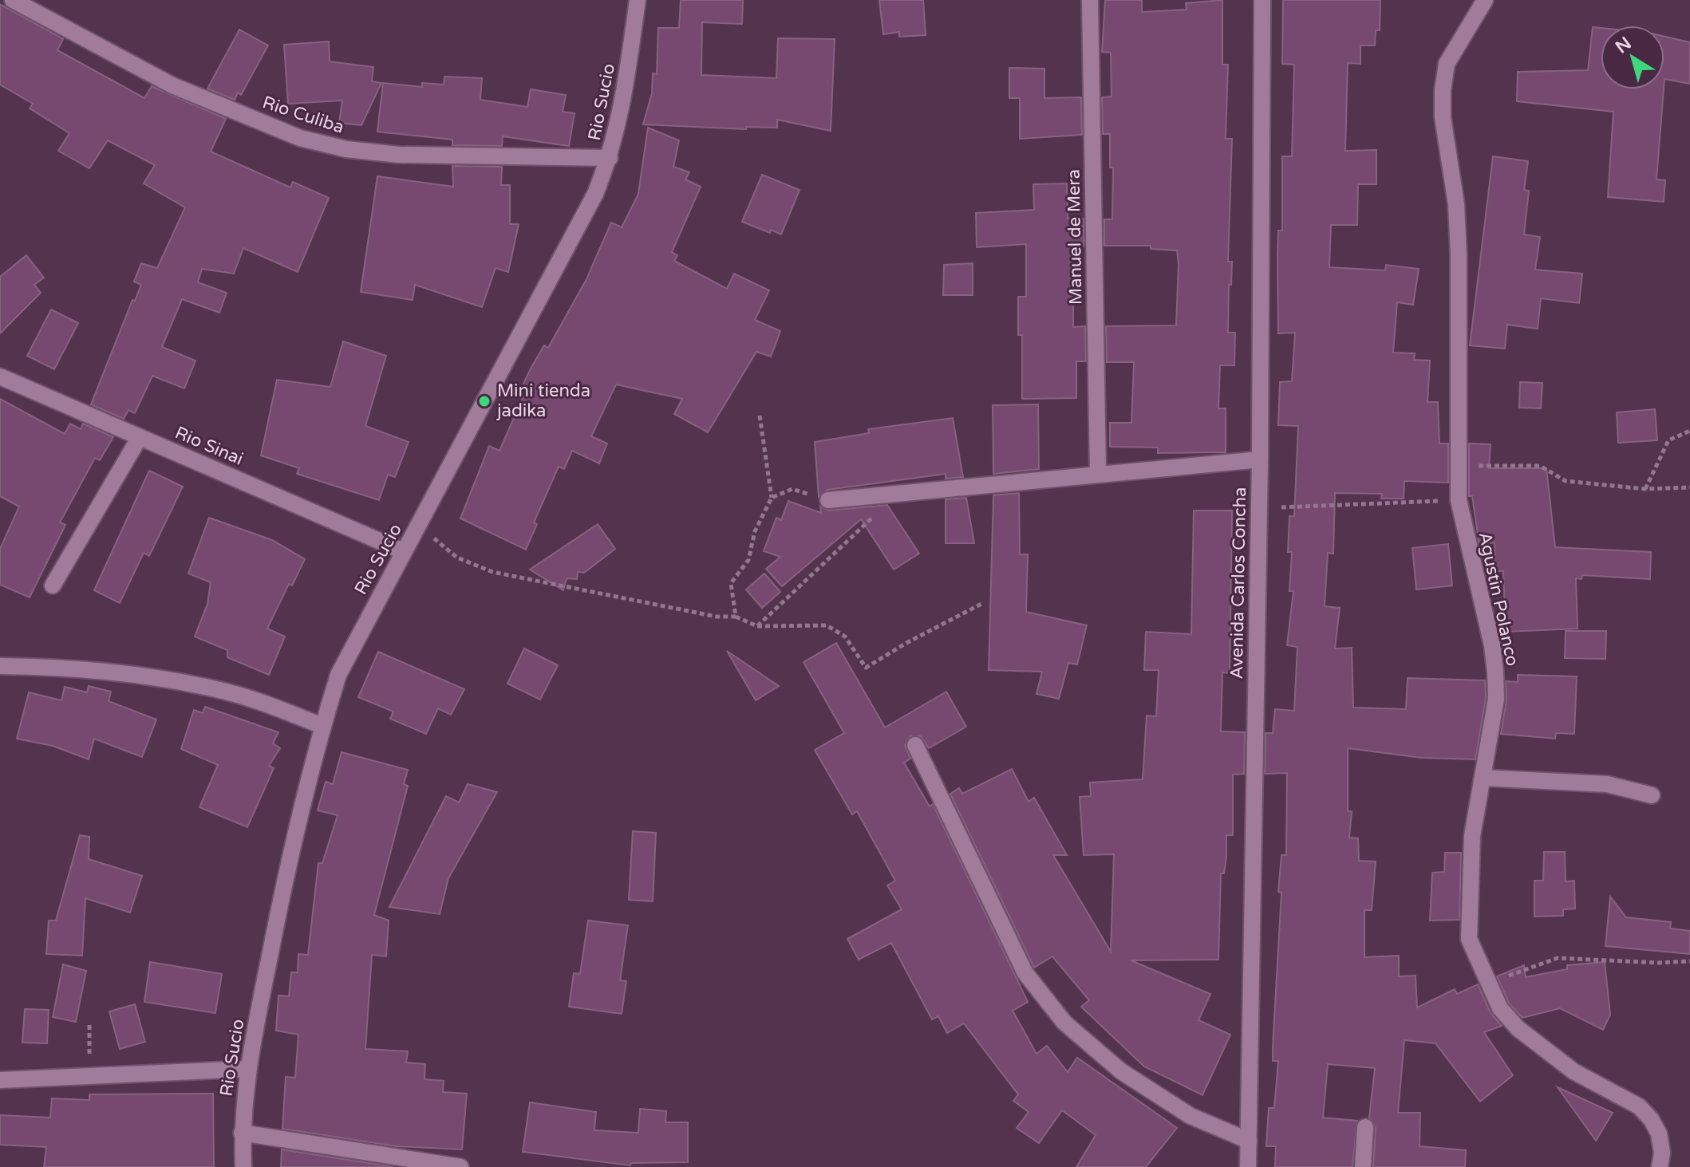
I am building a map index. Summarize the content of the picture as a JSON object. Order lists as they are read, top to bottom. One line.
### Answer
{"streets":{"street":["Rio Sucio","Rio Culiba","Manuel de Mera","Rio Sinai","Avenida Carlos Concha","Agustin Polanco"]},"crossings":[["Rio Sucio","Rio Culiba"],["Rio Sucio","Rio Sinai"]],"places":["Mini tienda jadika"],"north":"top left"}
